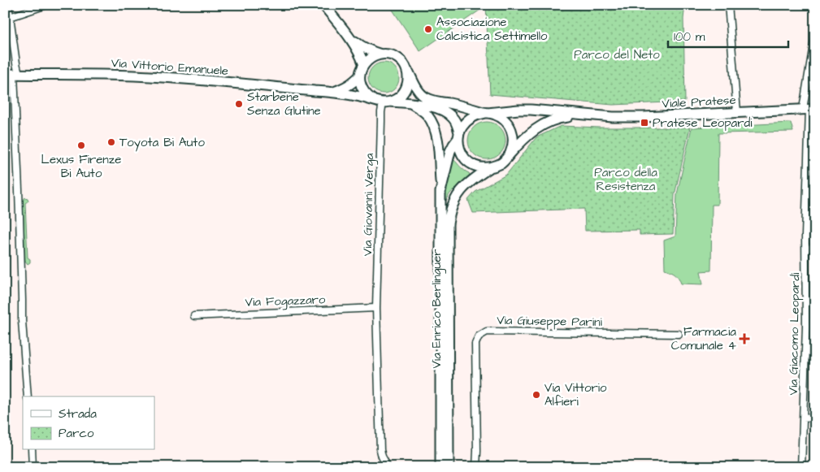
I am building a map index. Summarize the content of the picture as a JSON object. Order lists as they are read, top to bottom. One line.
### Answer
{"streets":{"main road":["Via Vittorio Emanuele","Viale Pratese","Via Enrico Berlinguer"],"street":["Via Giovanni Verga","Via Fogazzaro","Via Giuseppe Parini","Via Giacomo Leopardi"]},"crossings":[["Via Vittorio Emanuele","Viale Pratese"],["Via Vittorio Emanuele","Via Giovanni Verga"],["Viale Pratese","Via Giovanni Verga"],["Viale Pratese","Via Enrico Berlinguer"],["Viale Pratese","Via Giacomo Leopardi"],["Via Giovanni Verga","Via Fogazzaro"]],"parks":["Parco del Neto","Parco della Resistenza"],"places":{"other":["Associazione Calcistica Settimello","Starbene Senza Glutine","Toyota Bi Auto","Lexus Firenze Bi Auto","Via Vittorio Alfieri"],"transit":["Pratese Leopardi"],"health":["Farmacia Comunale 4"]},"legend":["Strada","Parco"],"scale_bar":"100 m"}
